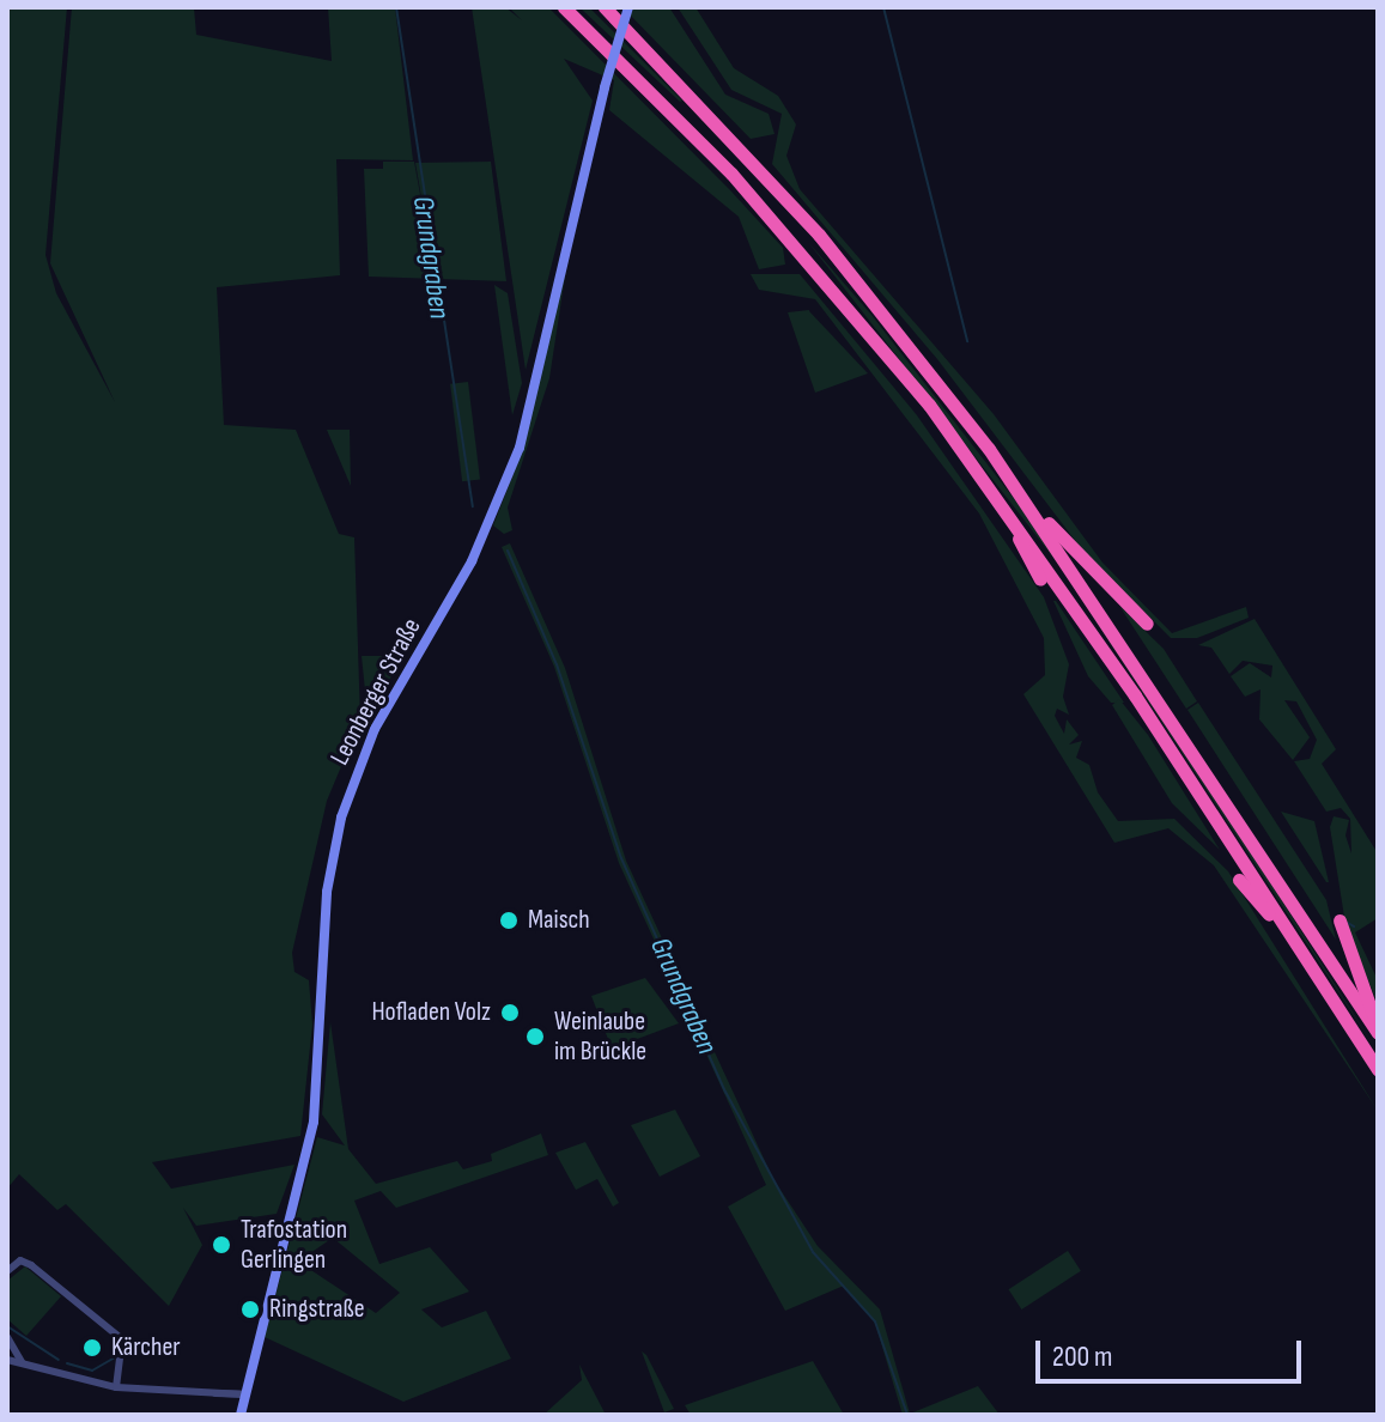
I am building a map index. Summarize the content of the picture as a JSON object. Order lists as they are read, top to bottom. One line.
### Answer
{"streets":{"main road":["Leonberger Straße"]},"water":["Grundgraben"],"places":["Maisch","Hofladen Volz","Weinlaube im Brückle","Trafostation Gerlingen","Ringstraße","Kärcher"],"scale_bar":"200 m"}
